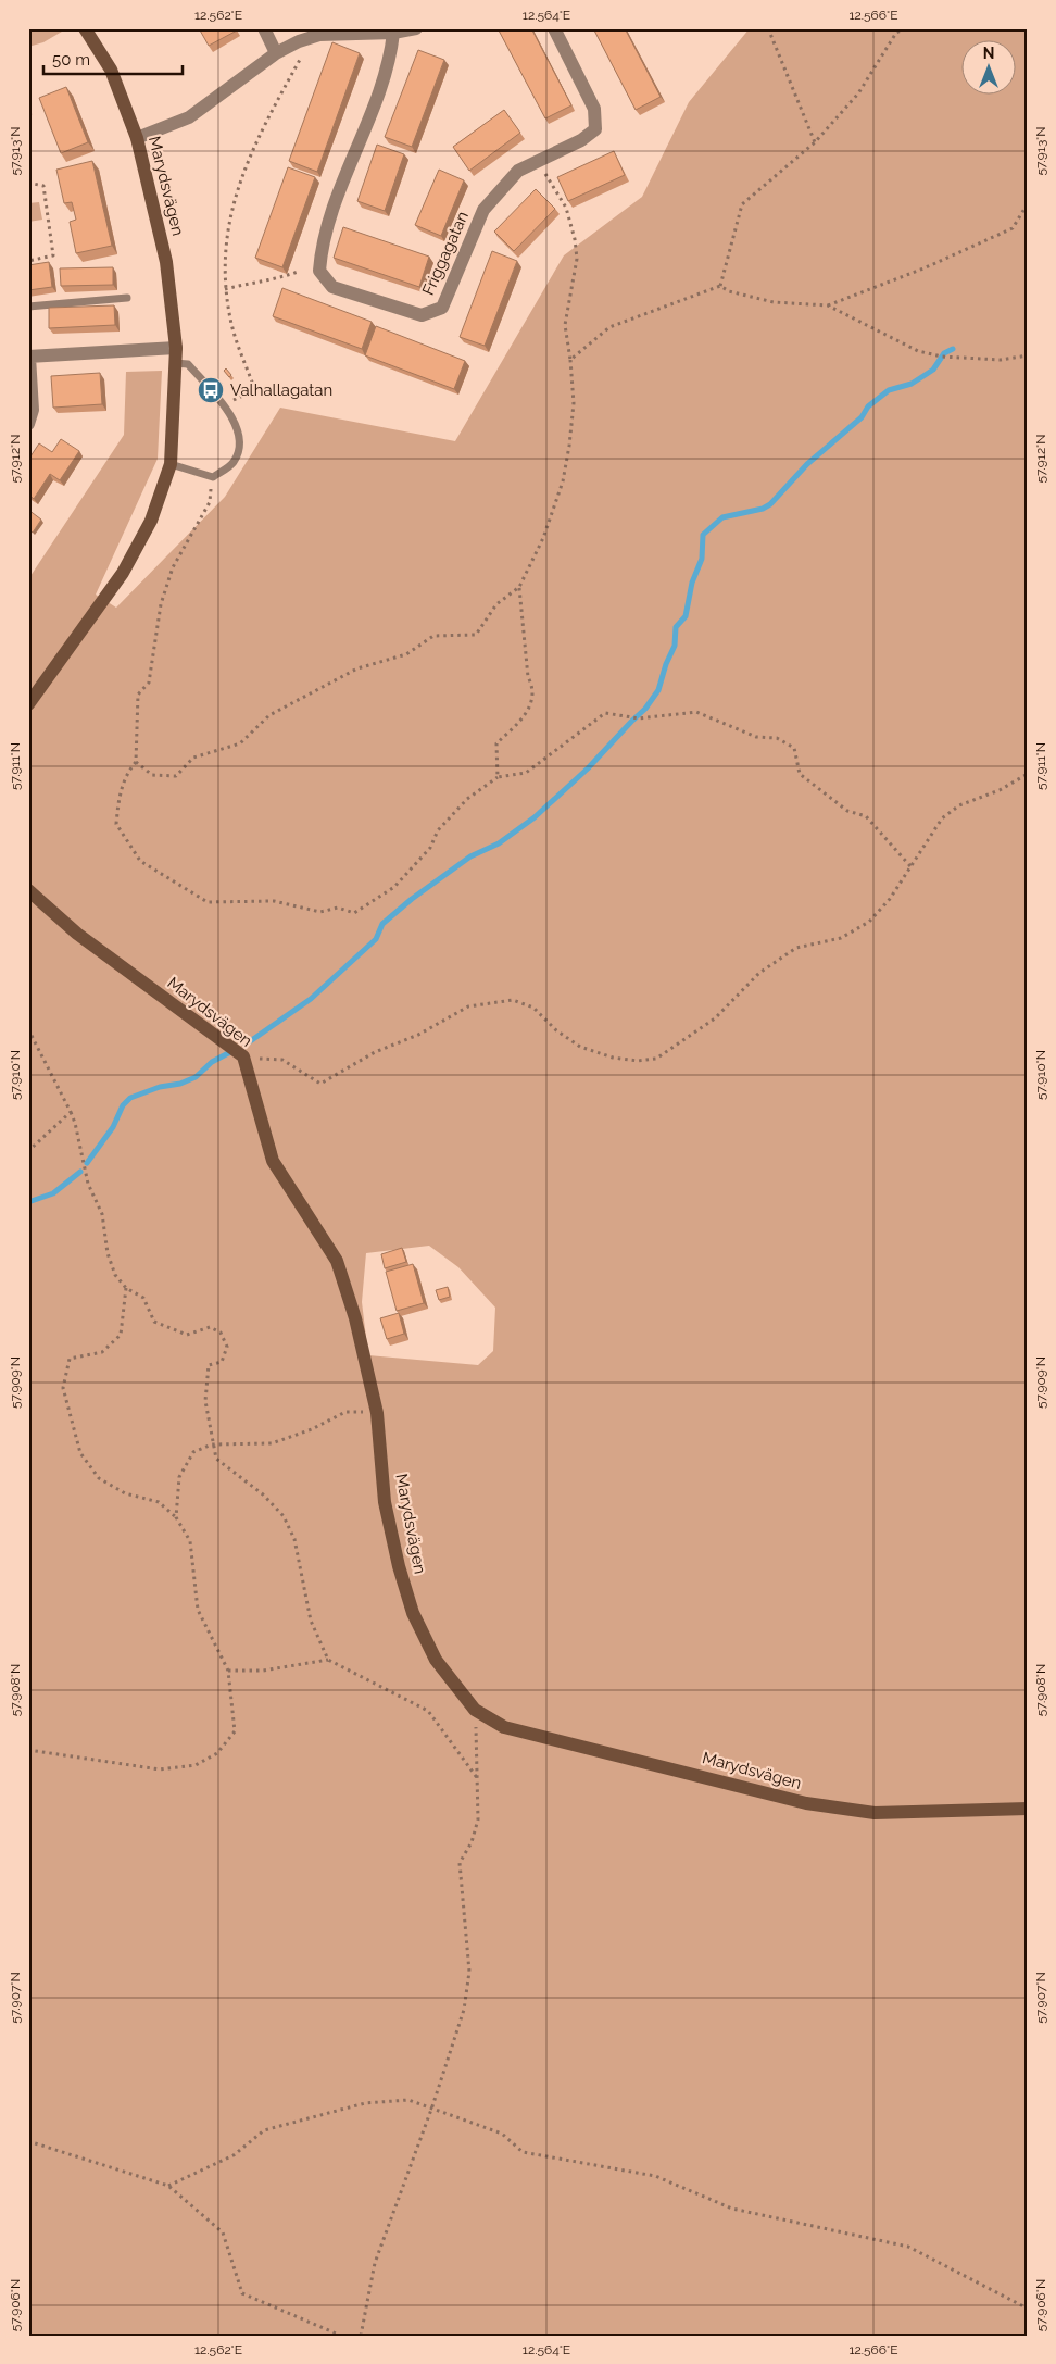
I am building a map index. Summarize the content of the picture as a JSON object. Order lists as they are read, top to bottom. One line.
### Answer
{"streets":{"street":["Marydsvägen","Friggagatan"]},"places":{"bus stop":["Valhallagatan"]},"scale_bar":"50 m","north":"top","coordinates":["12.562°E","12.564°E","12.566°E","57.913°N","57.912°N","57.911°N","57.910°N","57.909°N","57.908°N","57.907°N","57.906°N"]}
